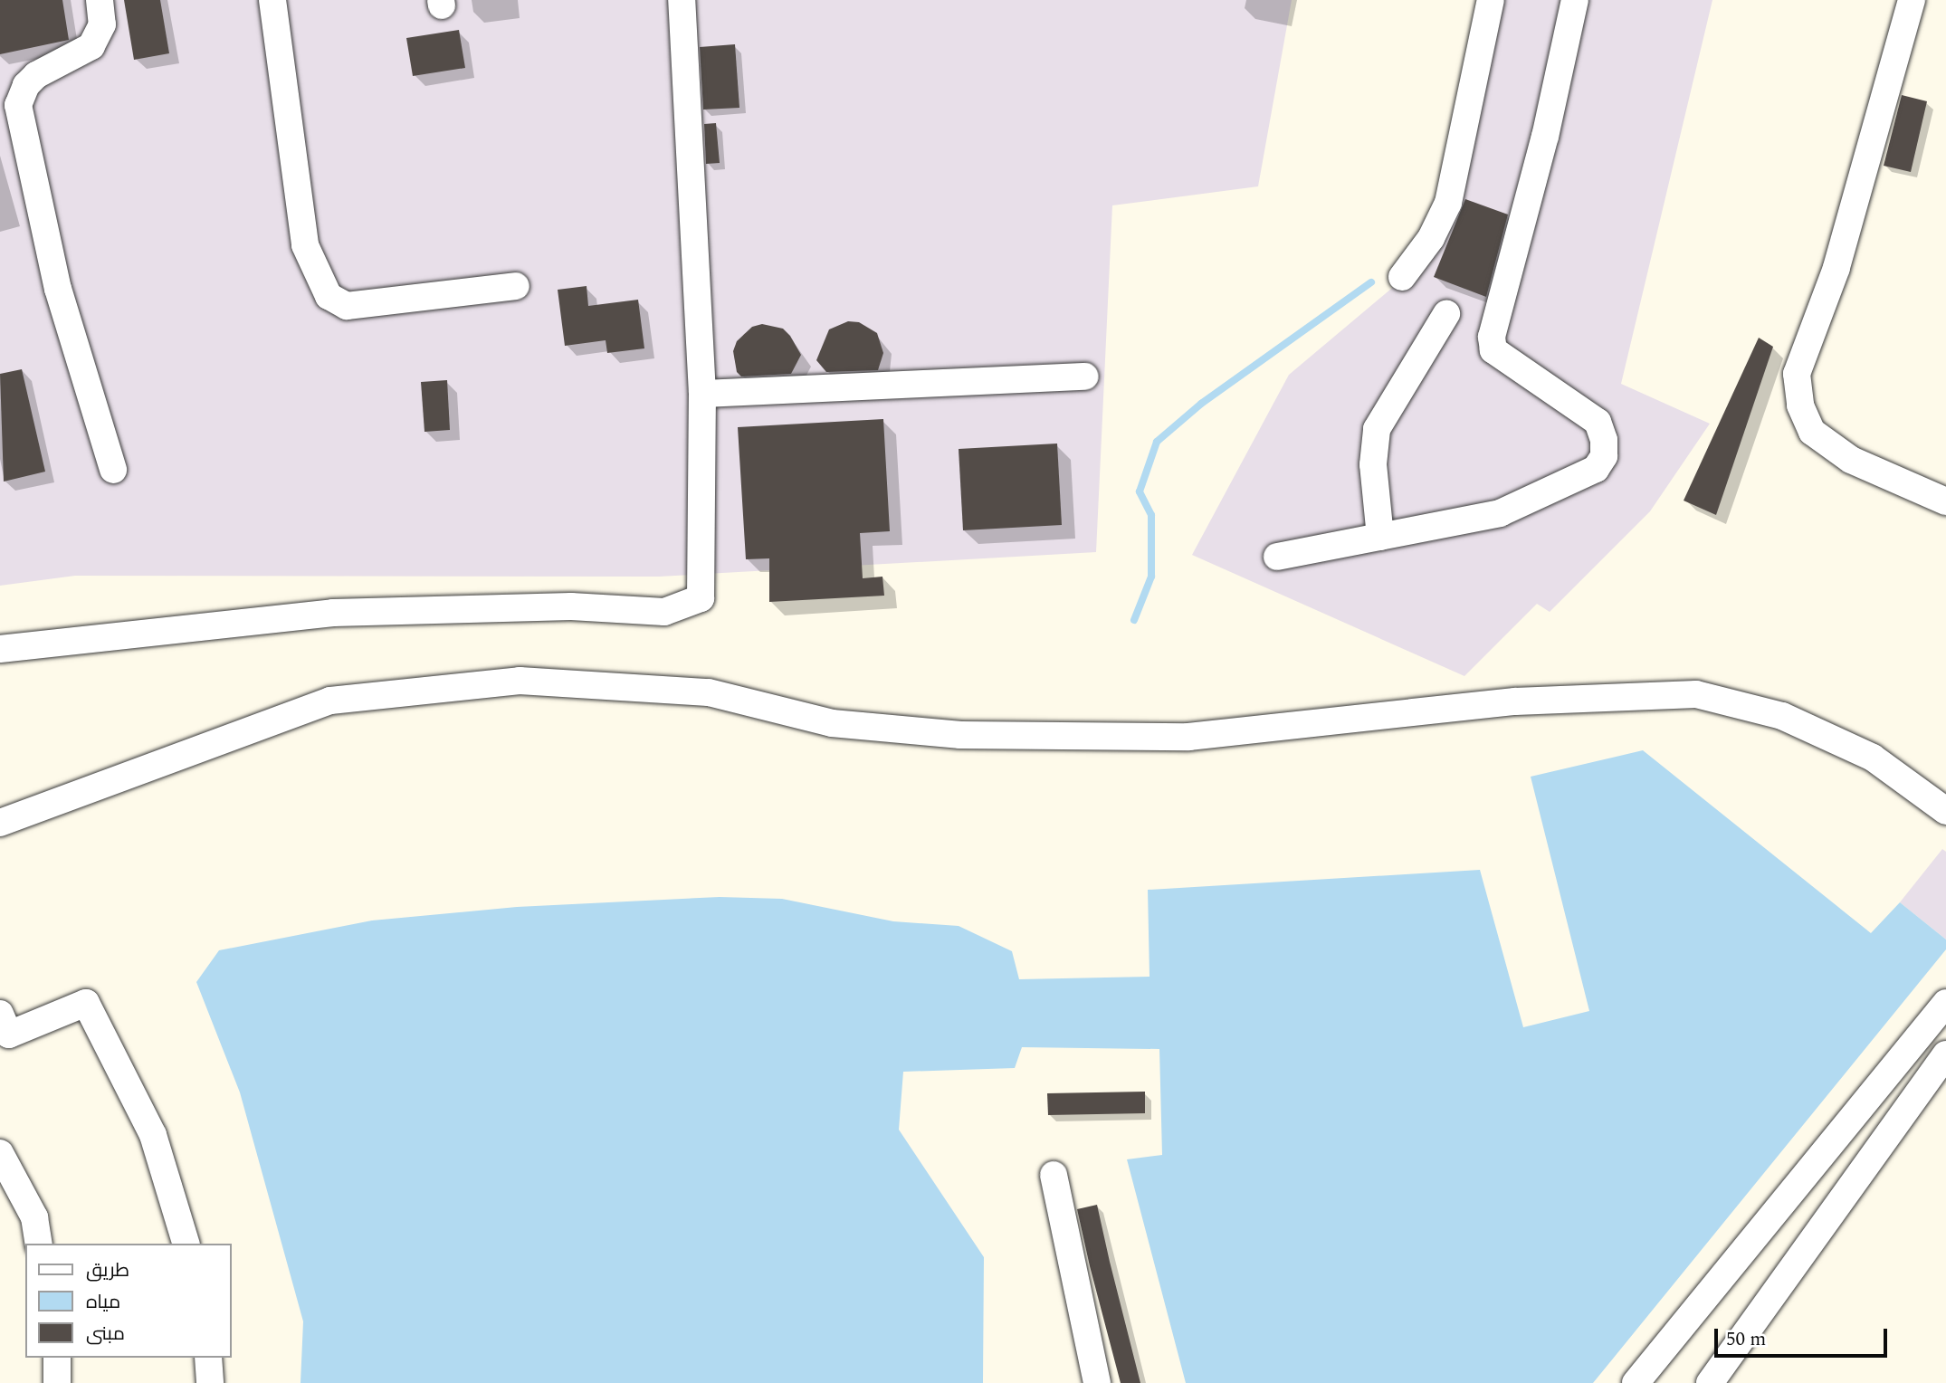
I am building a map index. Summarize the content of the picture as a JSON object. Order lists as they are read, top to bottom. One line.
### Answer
{"legend":["طريق","مياه","مبنى"],"scale_bar":"50 m"}
